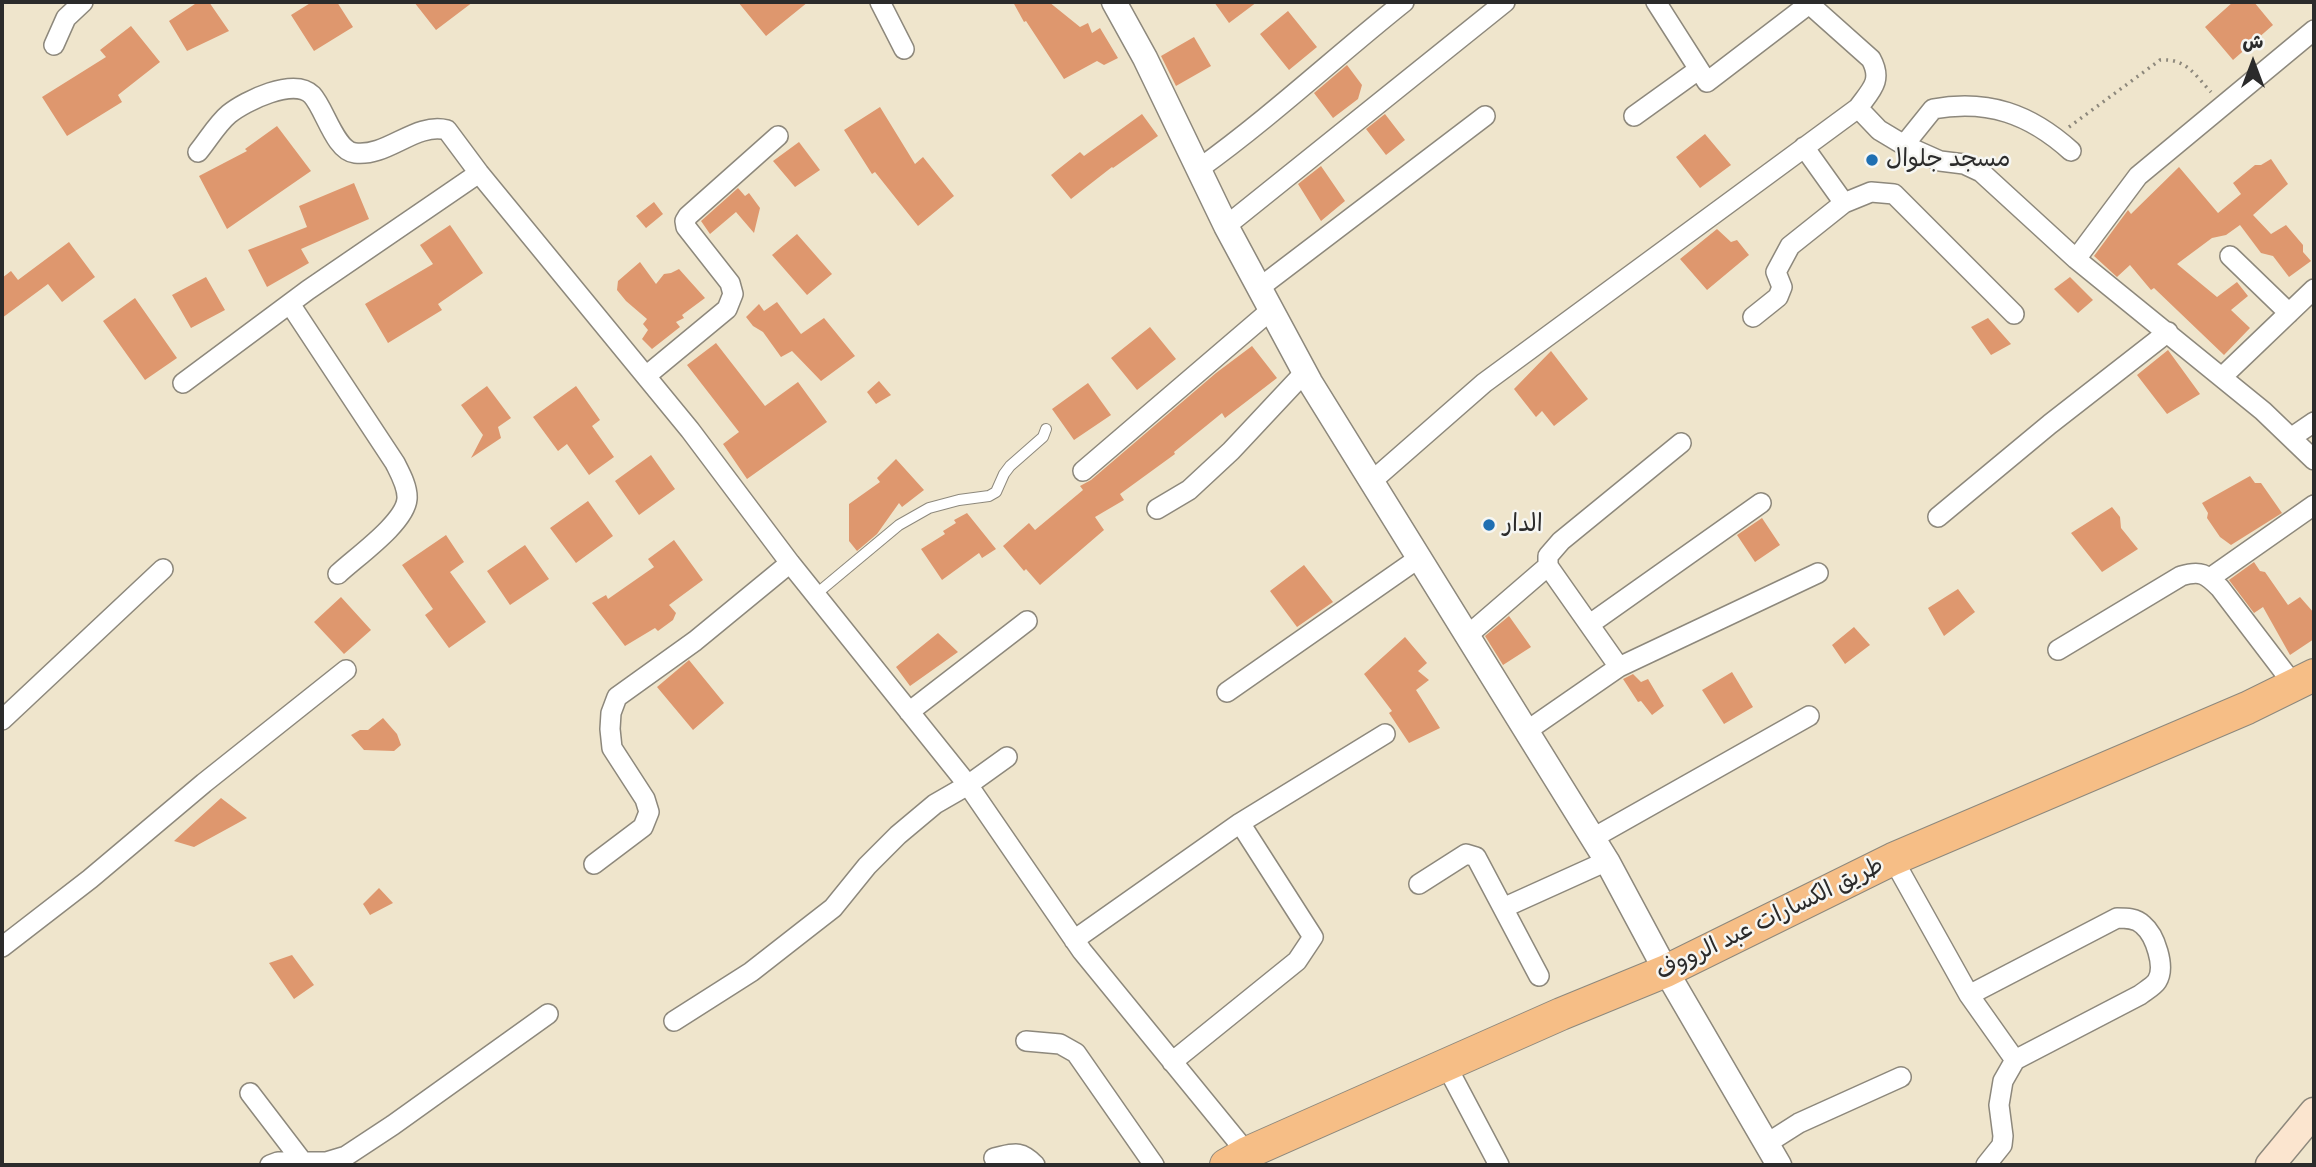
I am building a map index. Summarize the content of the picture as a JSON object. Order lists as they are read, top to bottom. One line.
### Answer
{"streets":{"main road":["طريق الكسارات عبد الرووف"]},"places":["مسجد جلوال","الدار"],"north":"top"}
